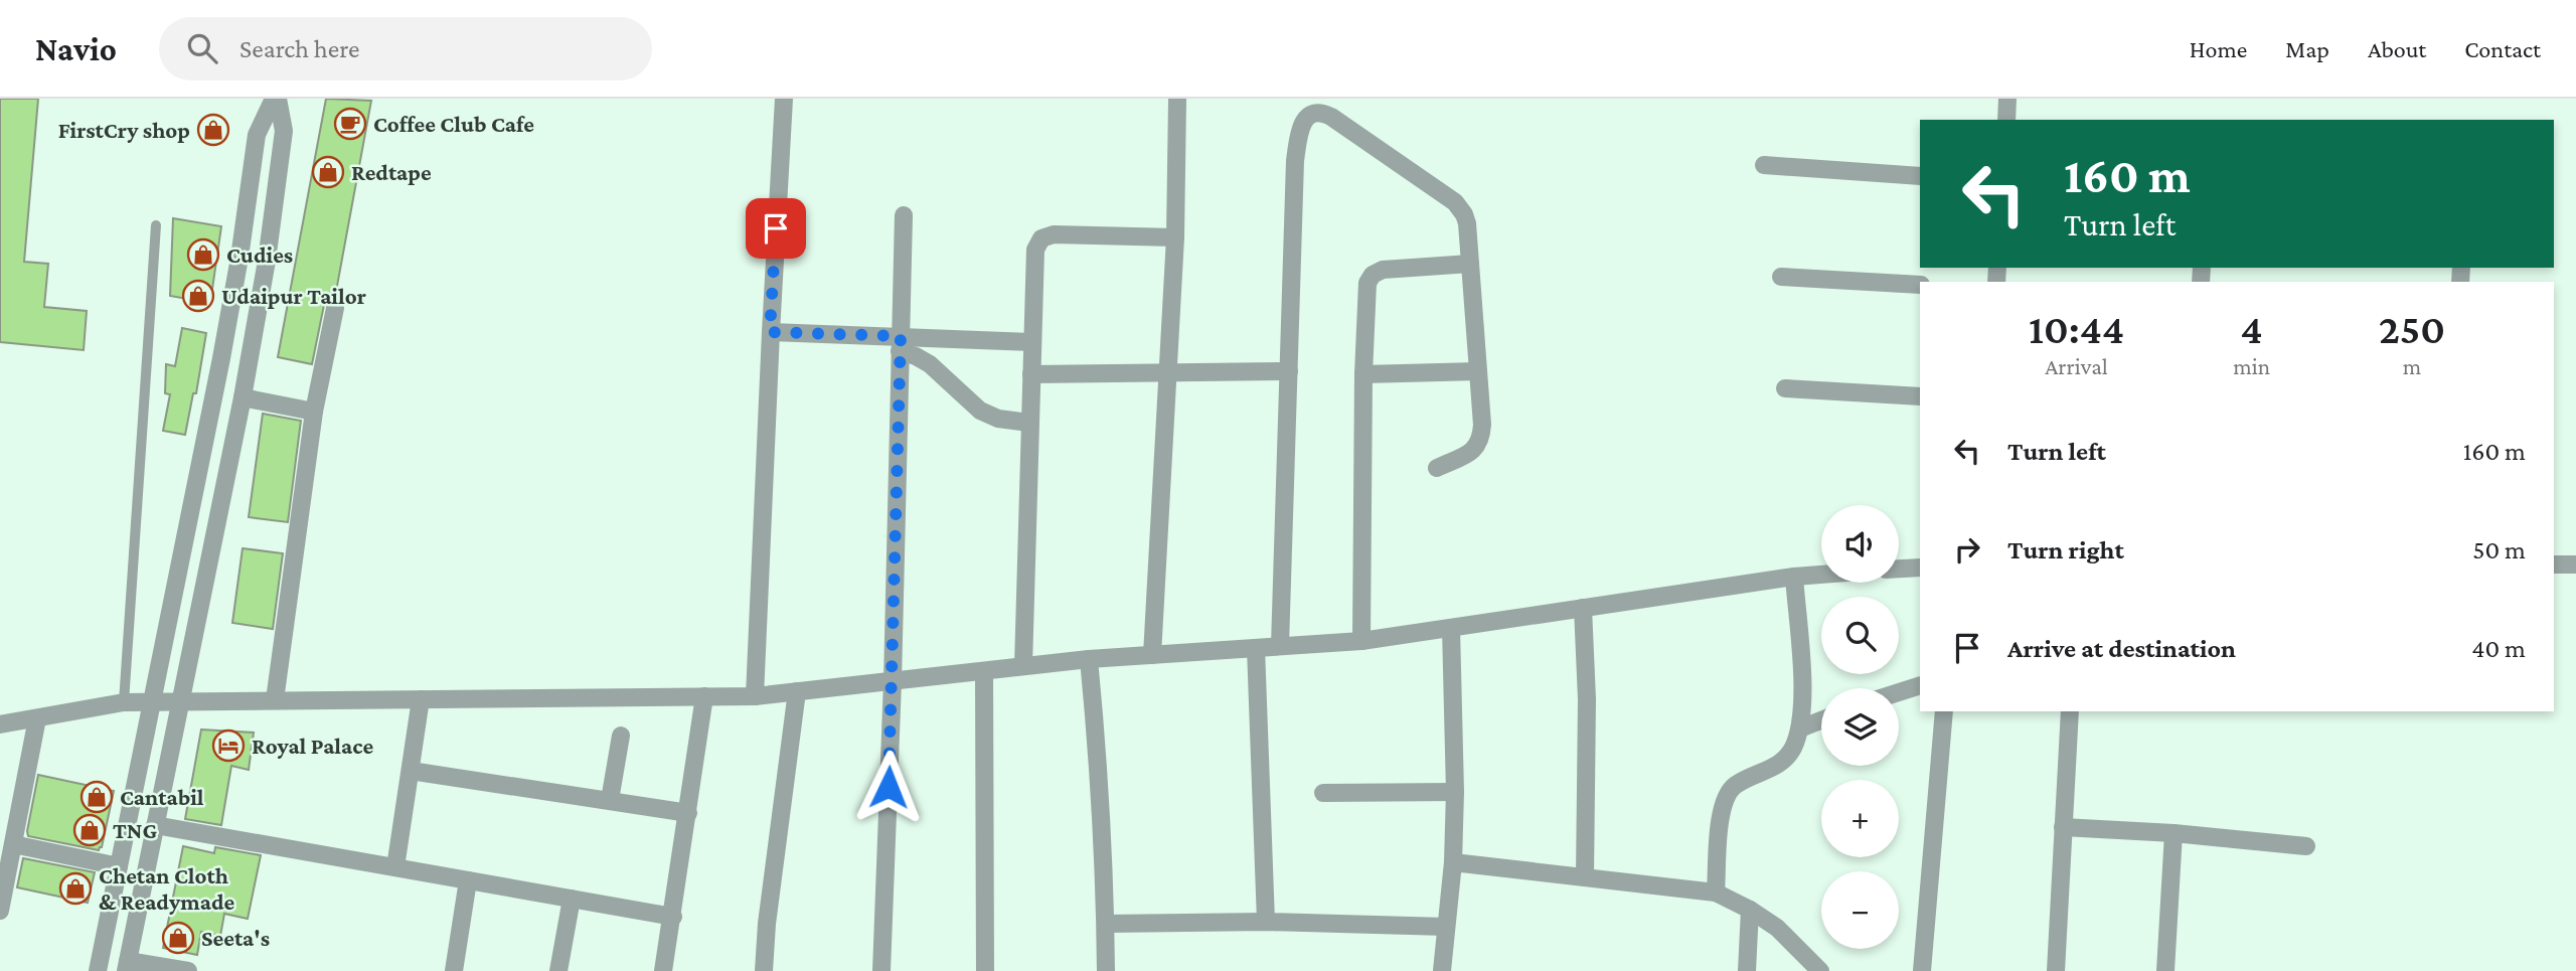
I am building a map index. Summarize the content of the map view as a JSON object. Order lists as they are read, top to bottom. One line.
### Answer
{"places":{"cafe":["Coffee Club Cafe"],"shop":["FirstCry shop","Redtape","Cudies","Udaipur Tailor","Cantabil","TNG","Chetan Cloth & Readymade","Seeta's"],"hotel":["Royal Palace"]},"page":{"header":"Navio","search":"Search here","nav":["Home","Map","About","Contact"],"turn":["160 m","Turn left"],"eta":["10:44","Arrival","4","min","250","m"],"list":[{"name":"Turn left","value":"160 m"},{"name":"Turn right","value":"50 m"},{"name":"Arrive at destination","value":"40 m"}],"map_buttons":["+","−"]}}
